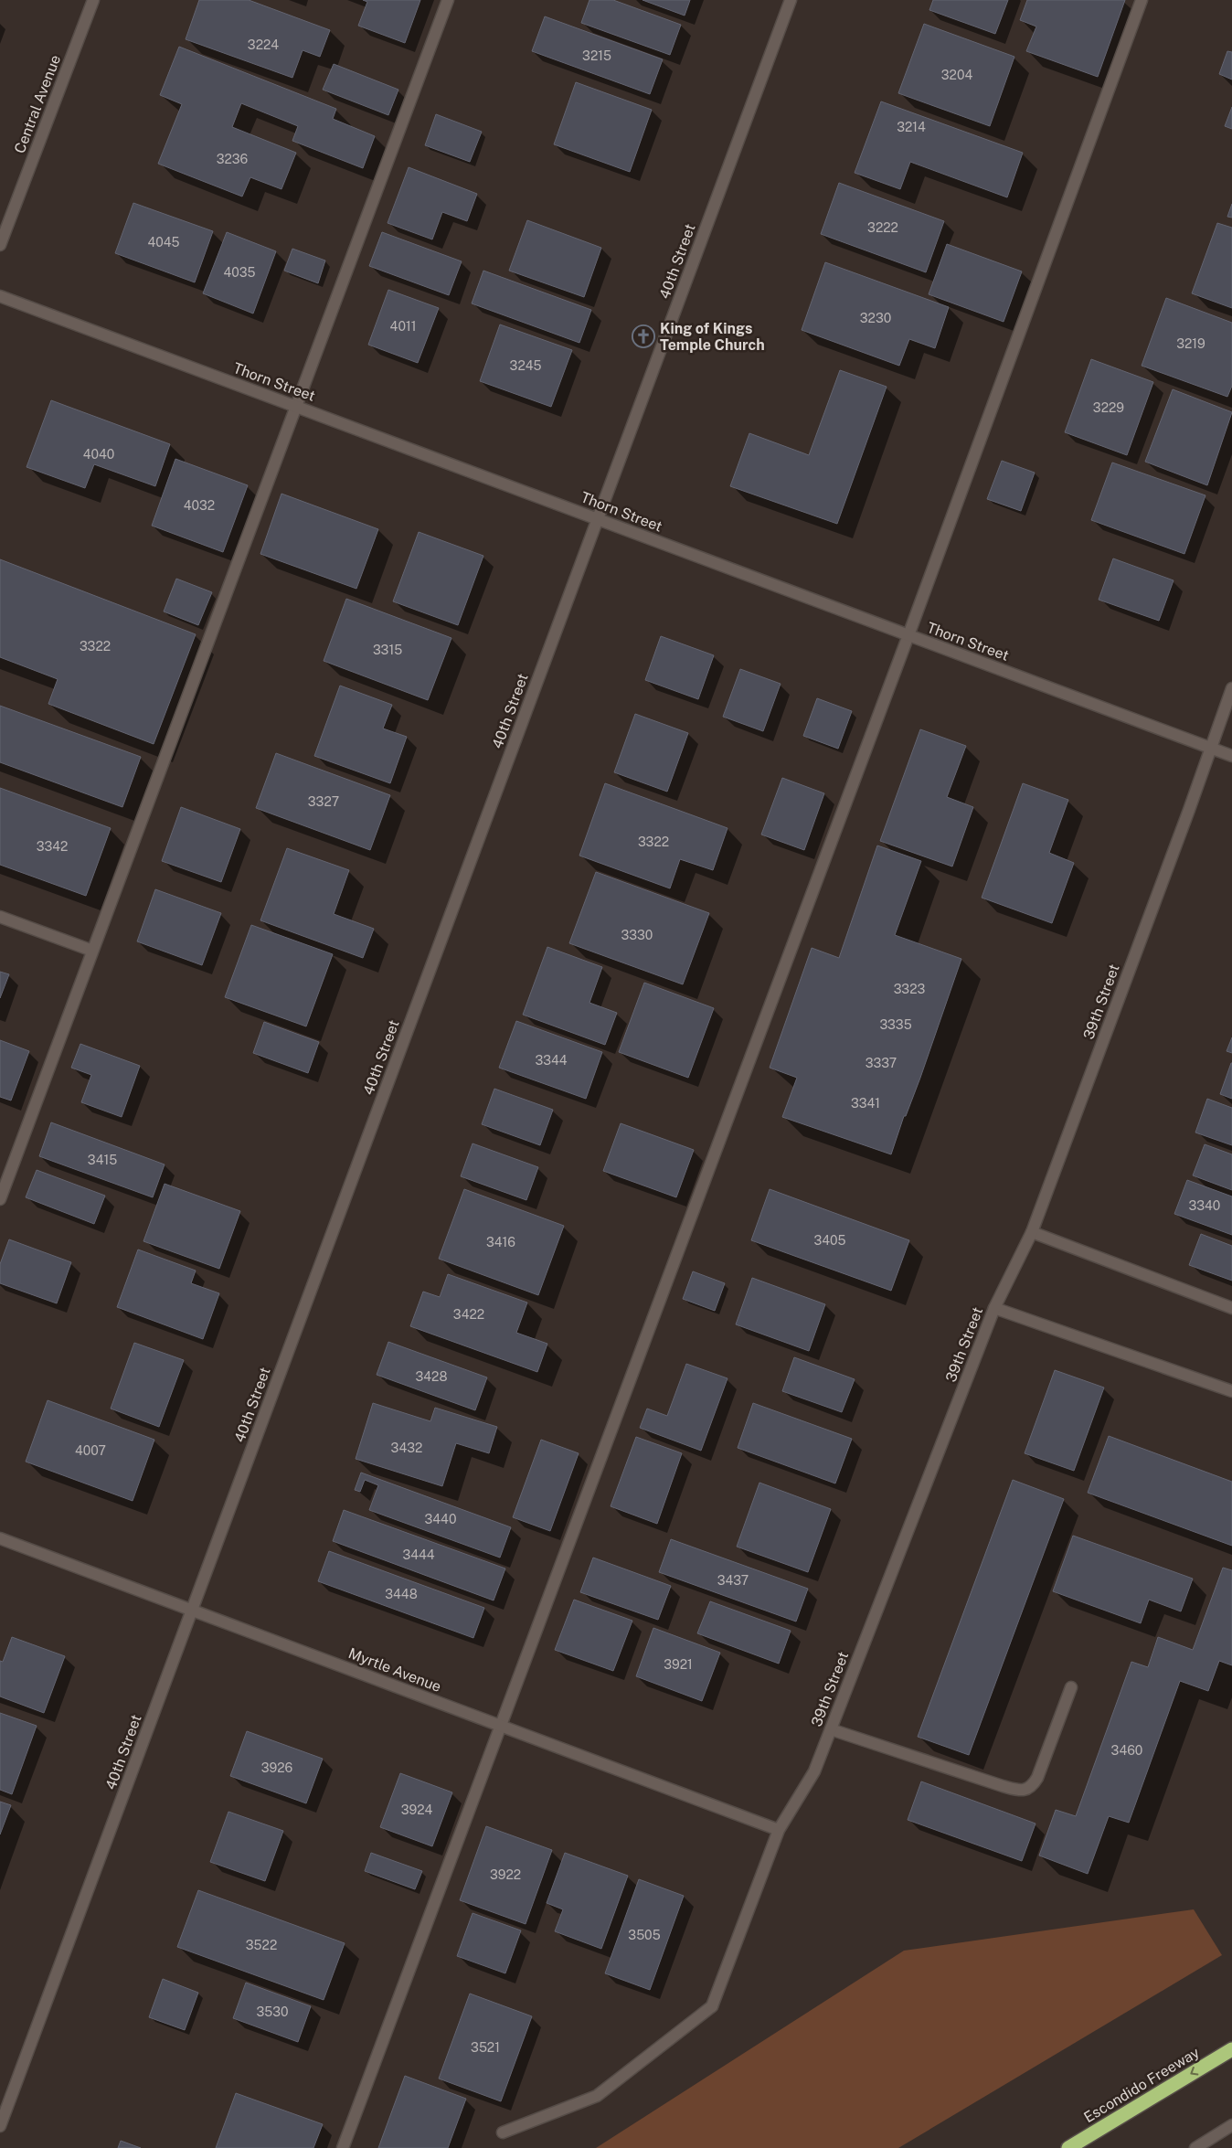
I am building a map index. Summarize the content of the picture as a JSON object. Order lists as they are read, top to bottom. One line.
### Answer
{"streets":{"highway":["Escondido Freeway"],"street":["Central Avenue","40th Street","Thorn Street","39th Street","Myrtle Avenue"]},"crossings":[["40th Street","Thorn Street"],["40th Street","Myrtle Avenue"],["Thorn Street","39th Street"],["39th Street","Myrtle Avenue"]],"one_way":["Escondido Freeway"],"places":{"church":["King of Kings Temple Church"]},"house_numbers":["3224","3215","3204","3214","3236","3222","4045","4035","3230","4011","3219","3245","3229","4040","4032","3322","3315","3327","3322","3342","3330","3323","3335","3344","3337","3341","3415","3340","3405","3416","3422","3428","3432","4007","3440","3444","3437","3448","3921","3460","3926","3924","3922","3505","3522","3530","3521"]}
